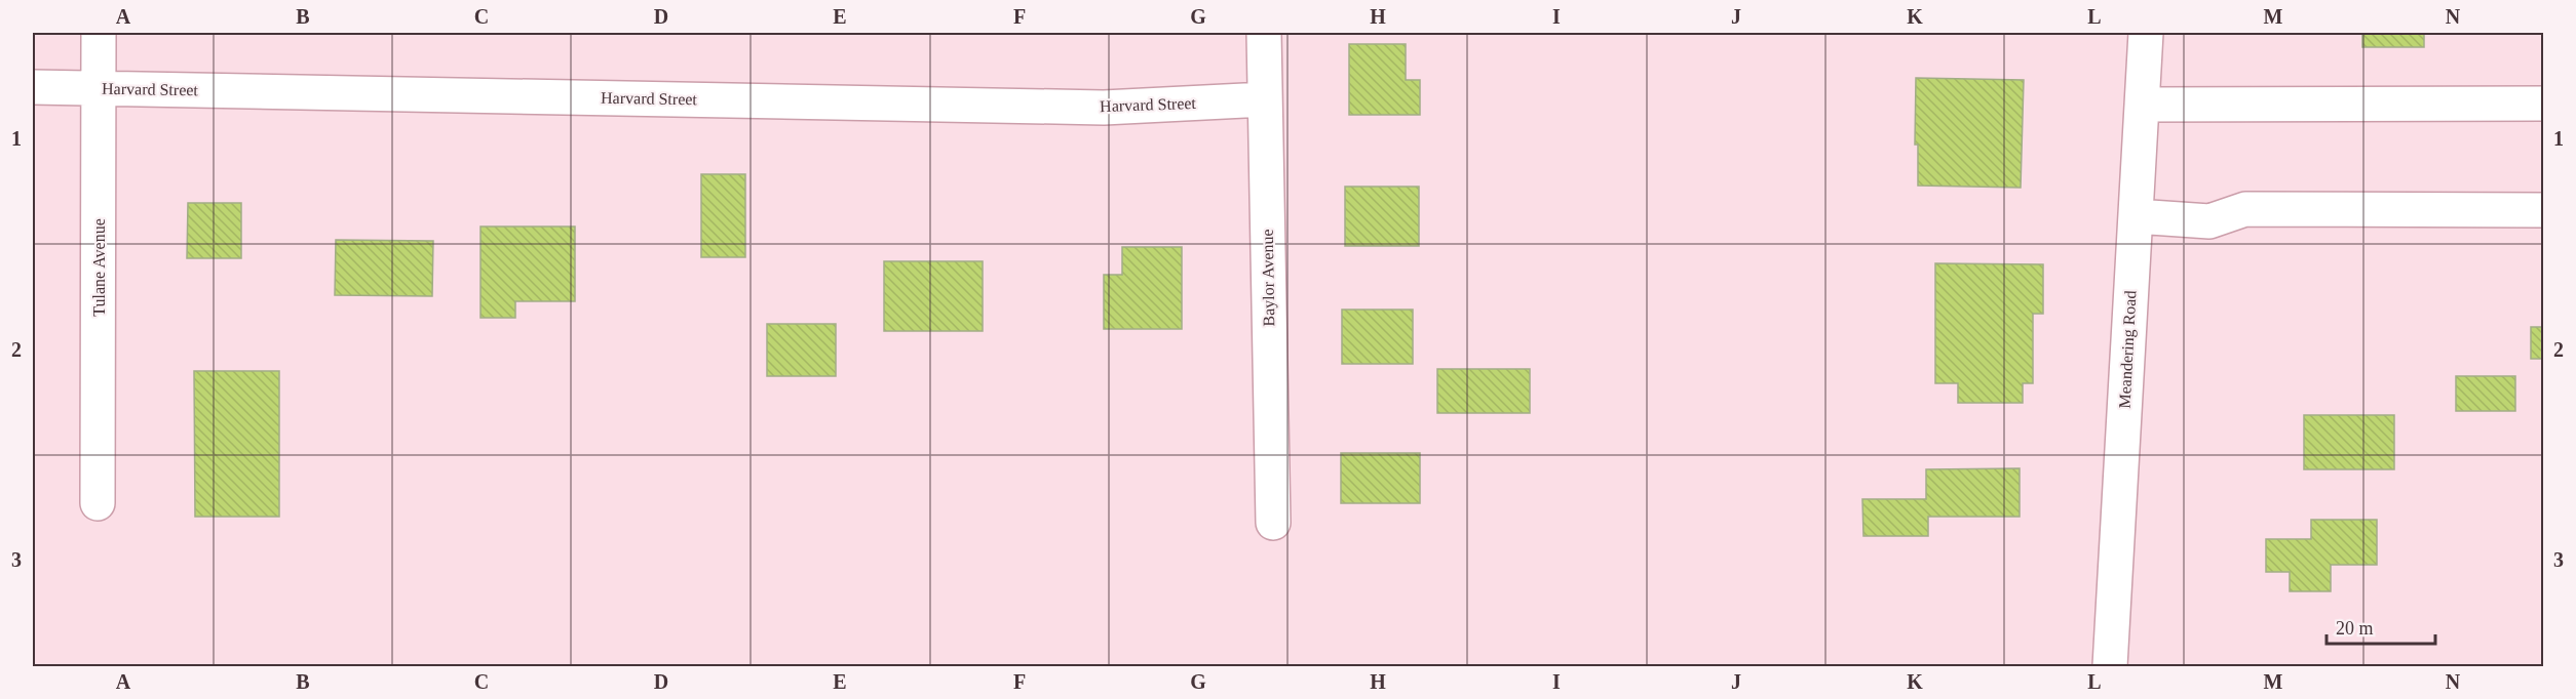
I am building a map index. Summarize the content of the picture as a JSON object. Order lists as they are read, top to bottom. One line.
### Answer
{"streets":{"street":["Harvard Street","Tulane Avenue","Baylor Avenue","Meandering Road"]},"crossings":[["Harvard Street","Tulane Avenue"],["Harvard Street","Baylor Avenue"]],"scale_bar":"20 m","grid":{"columns":["A","B","C","D","E","F","G","H","I","J","K","L","M","N"],"rows":["1","2","3"]}}
